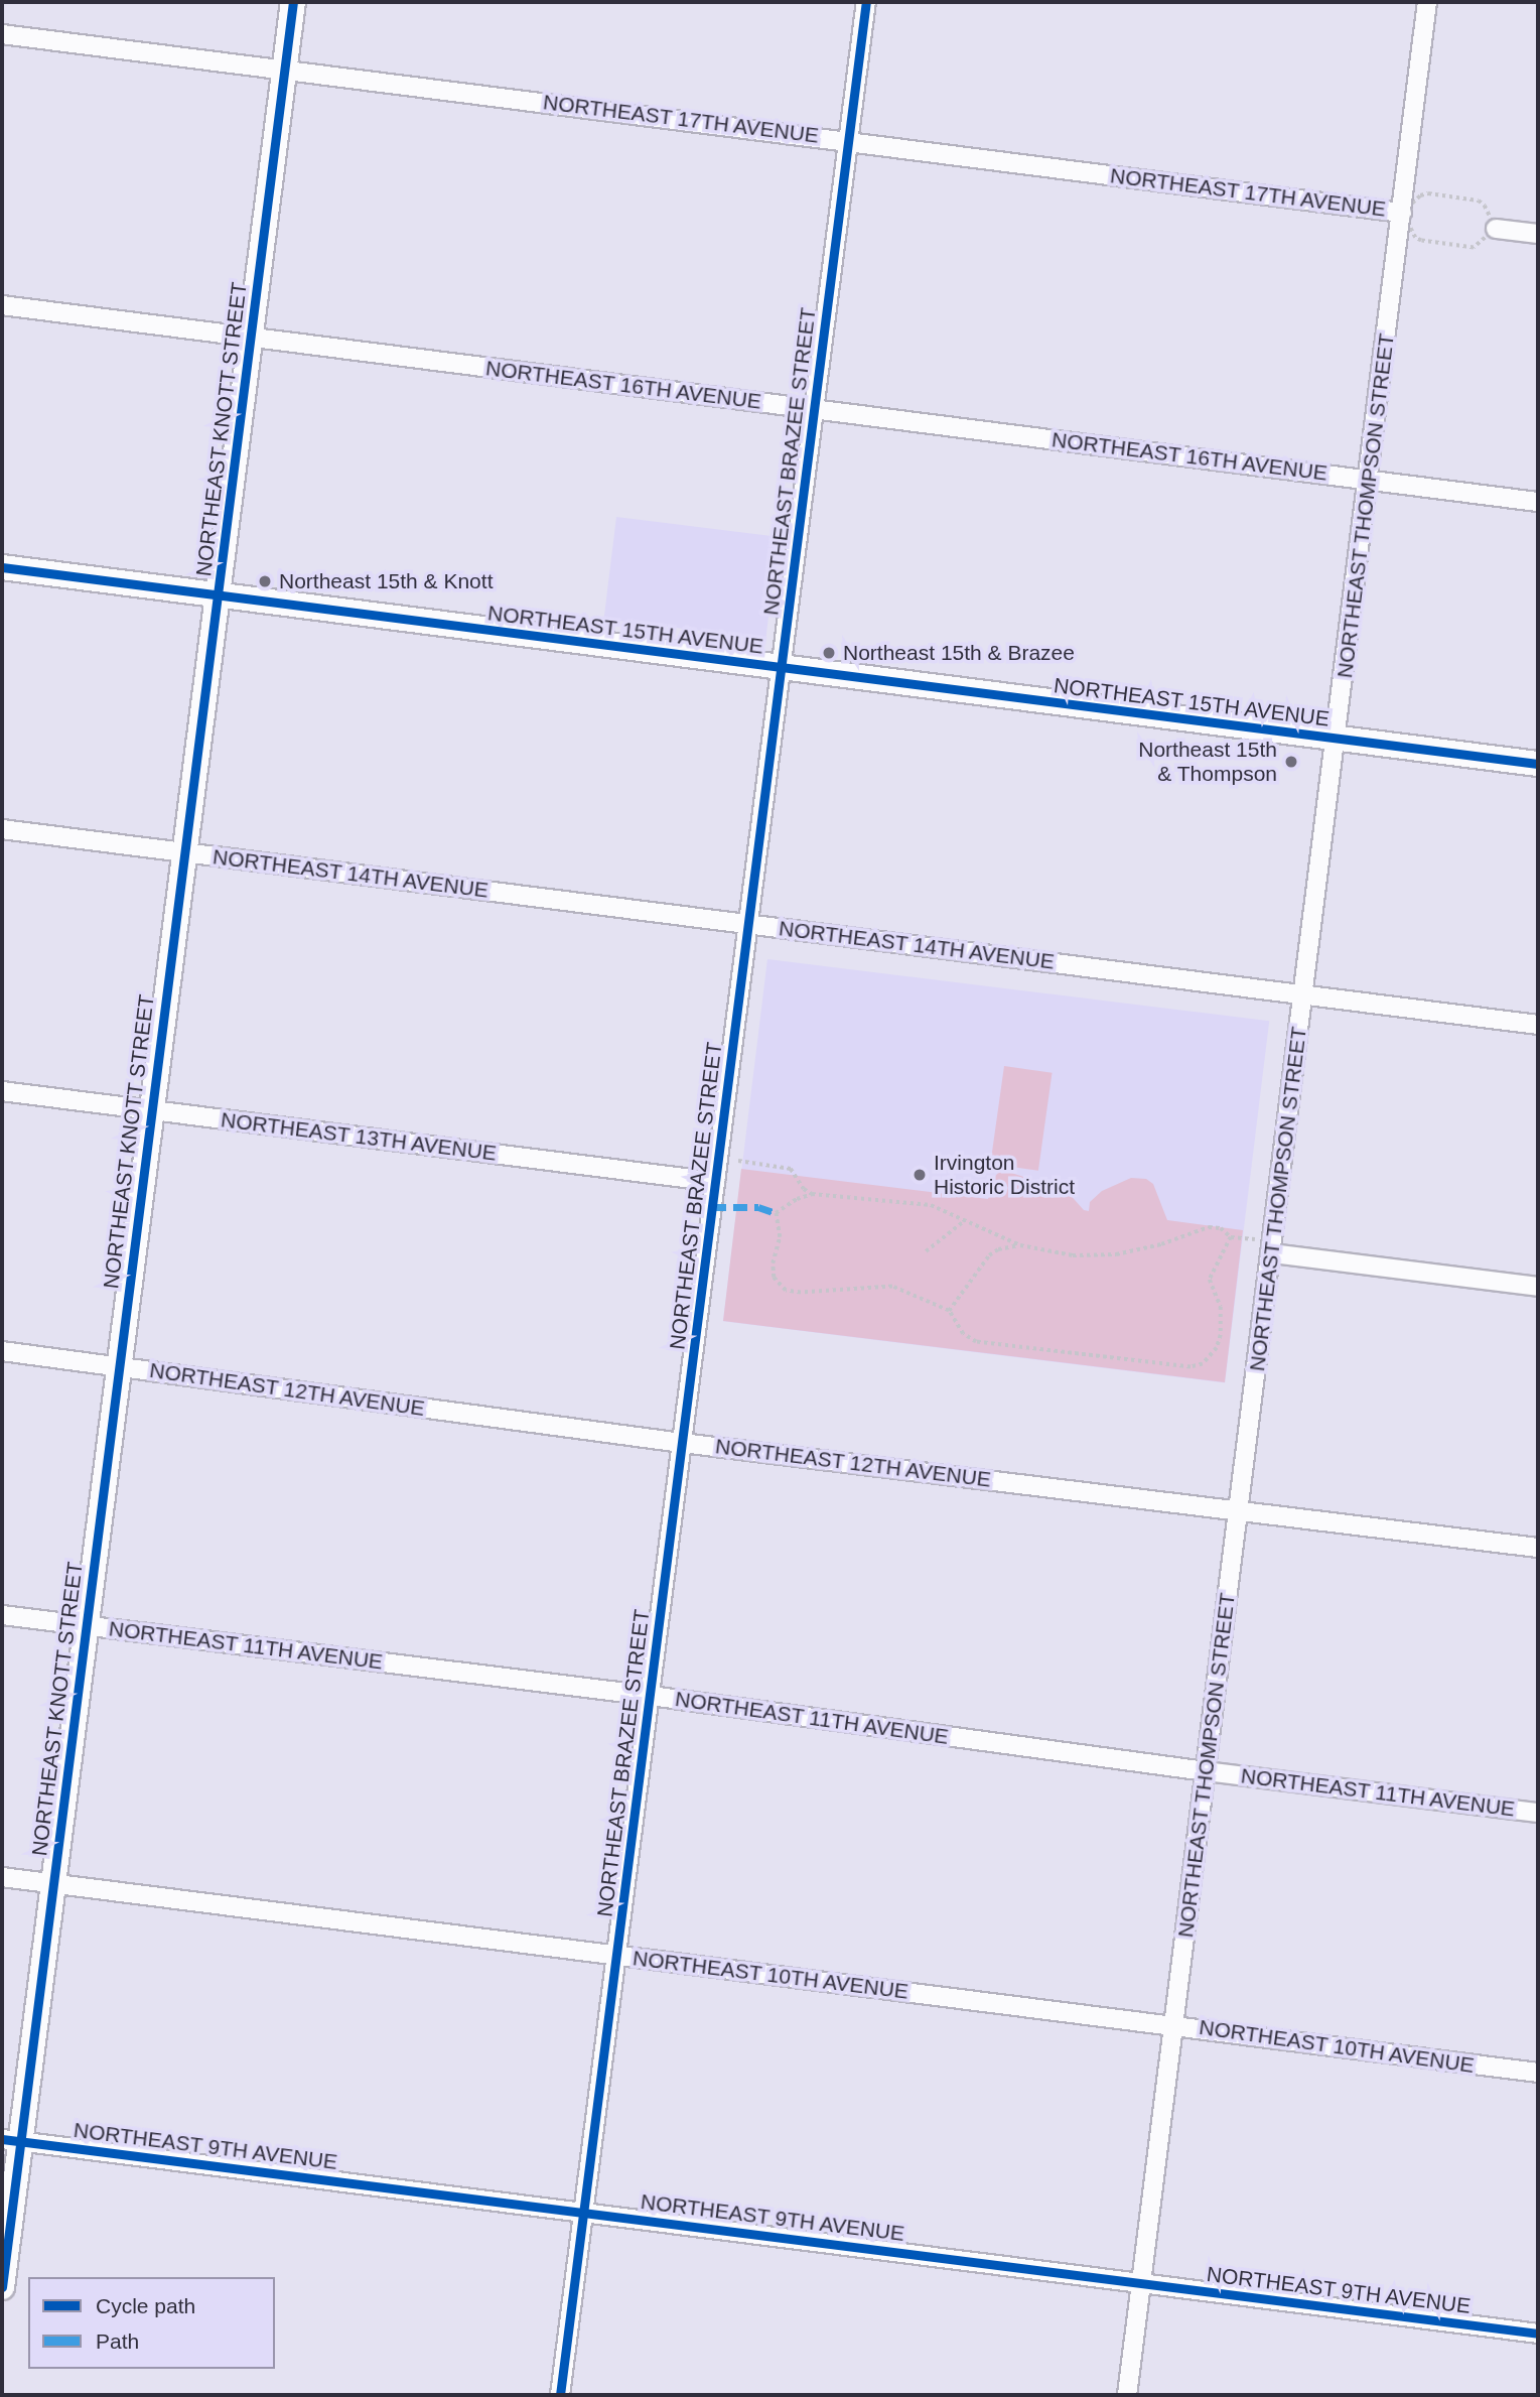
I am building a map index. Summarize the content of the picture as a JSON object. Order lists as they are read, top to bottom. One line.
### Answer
{"streets":{"street":["NORTHEAST 17TH AVENUE","NORTHEAST 16TH AVENUE","NORTHEAST KNOTT STREET","NORTHEAST BRAZEE STREET","NORTHEAST THOMPSON STREET","NORTHEAST 15TH AVENUE","NORTHEAST 14TH AVENUE","NORTHEAST 13TH AVENUE","NORTHEAST 12TH AVENUE","NORTHEAST 11TH AVENUE","NORTHEAST 10TH AVENUE","NORTHEAST 9TH AVENUE"]},"crossings":[["NORTHEAST 17TH AVENUE","NORTHEAST KNOTT STREET"],["NORTHEAST 17TH AVENUE","NORTHEAST BRAZEE STREET"],["NORTHEAST 17TH AVENUE","NORTHEAST THOMPSON STREET"],["NORTHEAST 16TH AVENUE","NORTHEAST KNOTT STREET"],["NORTHEAST 16TH AVENUE","NORTHEAST BRAZEE STREET"],["NORTHEAST 16TH AVENUE","NORTHEAST THOMPSON STREET"],["NORTHEAST KNOTT STREET","NORTHEAST 15TH AVENUE"],["NORTHEAST KNOTT STREET","NORTHEAST 14TH AVENUE"],["NORTHEAST KNOTT STREET","NORTHEAST 13TH AVENUE"],["NORTHEAST KNOTT STREET","NORTHEAST 12TH AVENUE"],["NORTHEAST KNOTT STREET","NORTHEAST 11TH AVENUE"],["NORTHEAST KNOTT STREET","NORTHEAST 10TH AVENUE"],["NORTHEAST KNOTT STREET","NORTHEAST 9TH AVENUE"],["NORTHEAST BRAZEE STREET","NORTHEAST 15TH AVENUE"],["NORTHEAST BRAZEE STREET","NORTHEAST 14TH AVENUE"],["NORTHEAST BRAZEE STREET","NORTHEAST 13TH AVENUE"],["NORTHEAST BRAZEE STREET","NORTHEAST 12TH AVENUE"],["NORTHEAST BRAZEE STREET","NORTHEAST 11TH AVENUE"],["NORTHEAST BRAZEE STREET","NORTHEAST 10TH AVENUE"],["NORTHEAST BRAZEE STREET","NORTHEAST 9TH AVENUE"],["NORTHEAST THOMPSON STREET","NORTHEAST 15TH AVENUE"],["NORTHEAST THOMPSON STREET","NORTHEAST 14TH AVENUE"],["NORTHEAST THOMPSON STREET","NORTHEAST 12TH AVENUE"],["NORTHEAST THOMPSON STREET","NORTHEAST 11TH AVENUE"],["NORTHEAST THOMPSON STREET","NORTHEAST 10TH AVENUE"],["NORTHEAST THOMPSON STREET","NORTHEAST 9TH AVENUE"]],"places":["Northeast 15th & Knott","Northeast 15th & Brazee","Northeast 15th & Thompson","Irvington Historic District"],"legend":["Cycle path","Path"]}
